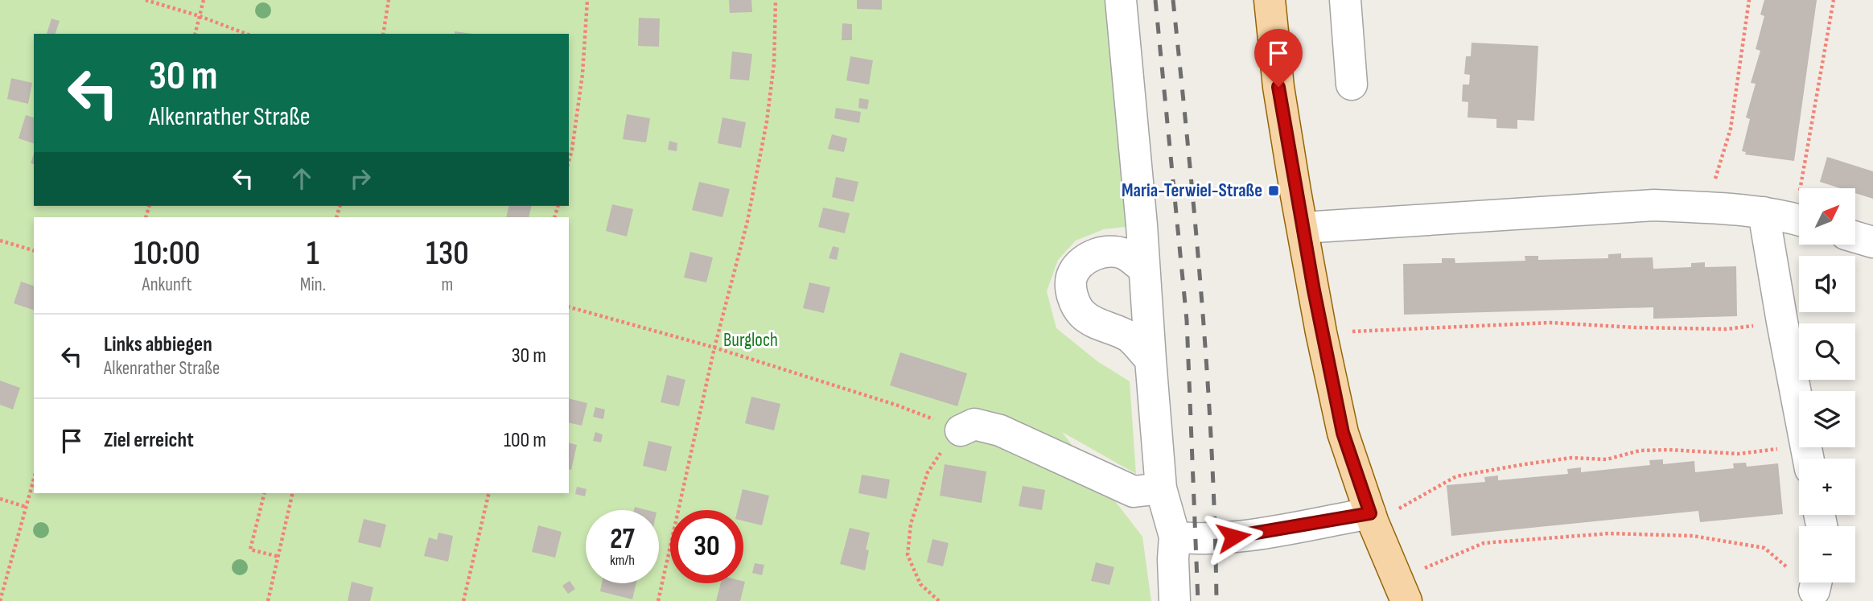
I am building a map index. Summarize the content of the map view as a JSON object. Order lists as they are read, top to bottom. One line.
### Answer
{"parks":["Burgloch"],"places":{"transit":["Maria-Terwiel-Straße"]},"north":"top right","page":{"turn":["30 m","Alkenrather Straße"],"map_buttons":["+","−"],"eta":["10:00","Ankunft","1","Min.","130","m"],"list":[{"name":"Links abbiegen","note":"Alkenrather Straße","value":"30 m"},{"name":"Ziel erreicht","value":"100 m"}],"speed":"27 km/h","limit":"30"}}
